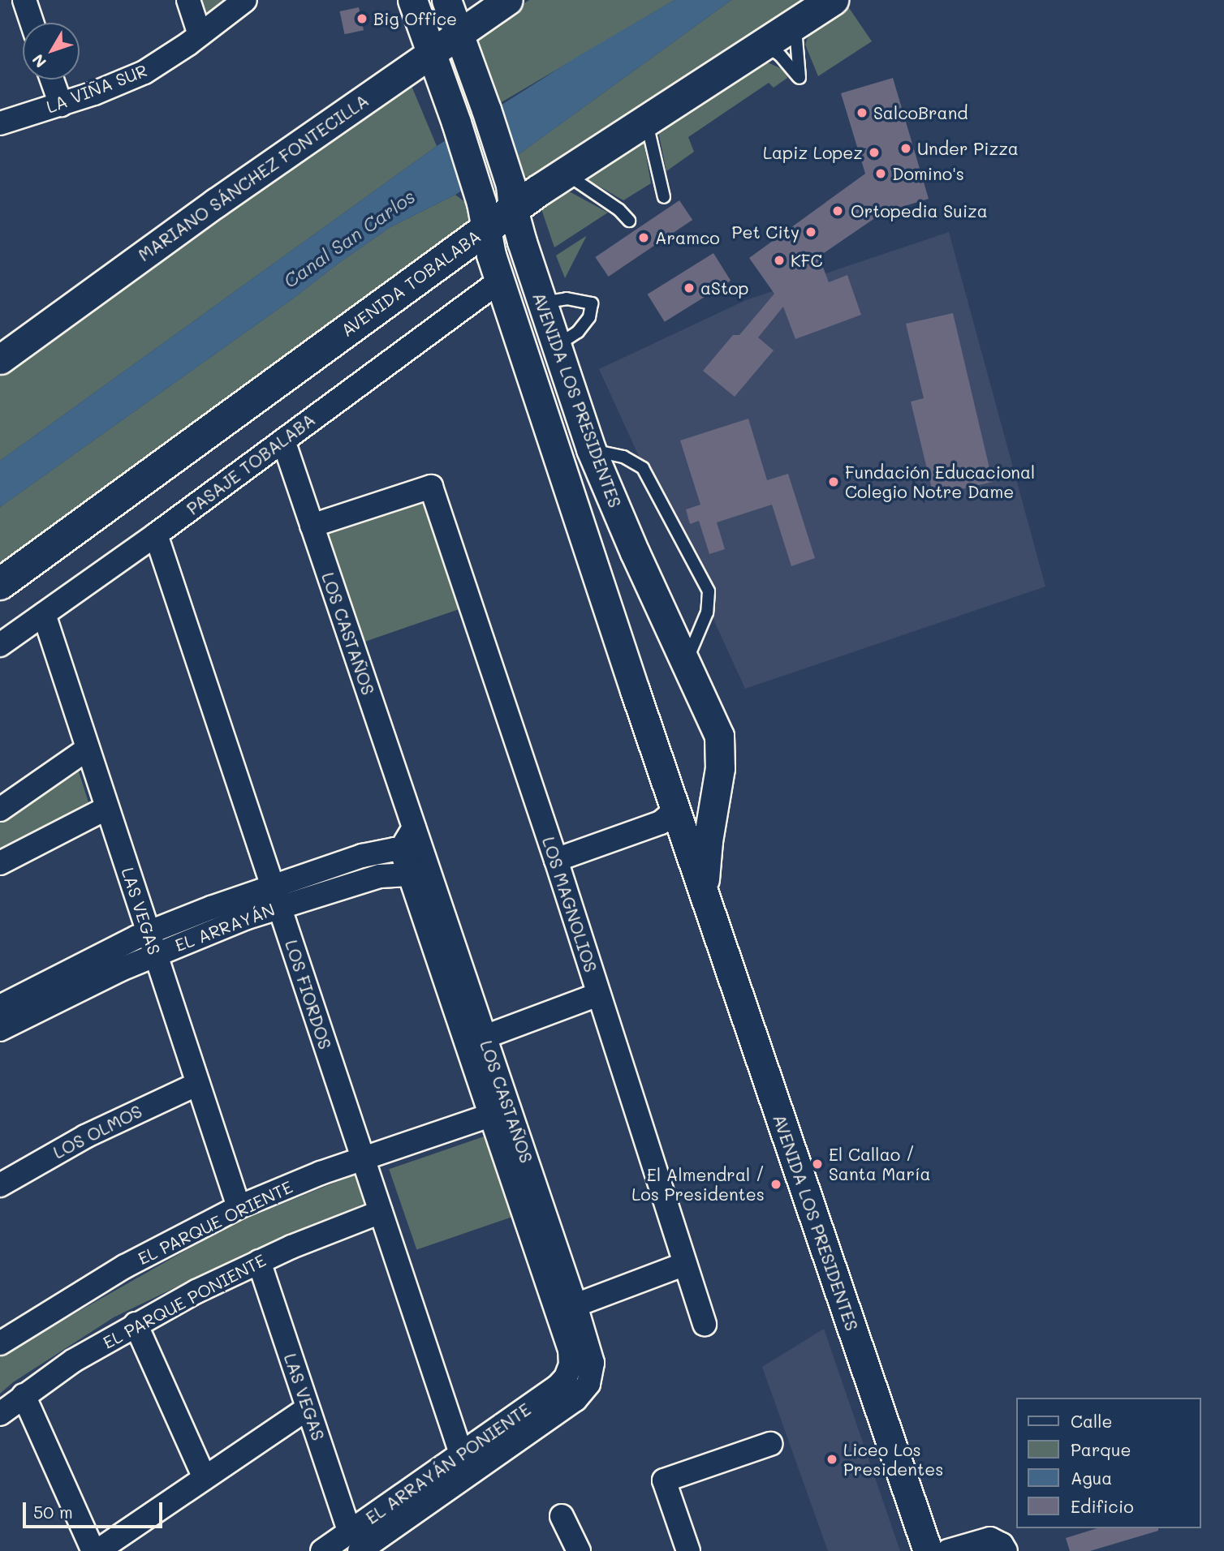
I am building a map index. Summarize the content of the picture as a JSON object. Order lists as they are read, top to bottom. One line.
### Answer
{"streets":{"main road":["AVENIDA TOBALABA"],"street":["LA VIÑA SUR","MARIANO SÁNCHEZ FONTECILLA","AVENIDA LOS PRESIDENTES","PASAJE TOBALABA","LOS CASTAÑOS","LOS MAGNOLIOS","LAS VEGAS","EL ARRAYÁN","LOS FIORDOS","LOS OLMOS","EL PARQUE ORIENTE","EL PARQUE PONIENTE","EL ARRAYÁN PONIENTE"]},"crossings":[["MARIANO SÁNCHEZ FONTECILLA","AVENIDA LOS PRESIDENTES"],["AVENIDA TOBALABA","AVENIDA LOS PRESIDENTES"],["AVENIDA LOS PRESIDENTES","PASAJE TOBALABA"],["PASAJE TOBALABA","LOS CASTAÑOS"],["PASAJE TOBALABA","LAS VEGAS"],["PASAJE TOBALABA","LOS FIORDOS"],["LOS CASTAÑOS","LOS MAGNOLIOS"],["LOS CASTAÑOS","EL ARRAYÁN"],["LOS CASTAÑOS","EL PARQUE ORIENTE"],["LOS CASTAÑOS","EL ARRAYÁN PONIENTE"],["LAS VEGAS","EL ARRAYÁN"],["LAS VEGAS","LOS OLMOS"],["LAS VEGAS","EL PARQUE ORIENTE"],["LAS VEGAS","EL PARQUE PONIENTE"],["LAS VEGAS","EL ARRAYÁN PONIENTE"],["EL ARRAYÁN","LOS FIORDOS"],["LOS FIORDOS","EL PARQUE ORIENTE"],["LOS FIORDOS","EL PARQUE PONIENTE"],["LOS FIORDOS","EL ARRAYÁN PONIENTE"]],"water":["Canal San Carlos"],"places":["Big Office","SalcoBrand","Under Pizza","Lapiz Lopez","Domino's","Ortopedia Suiza","Pet City","Aramco","KFC","aStop","Fundación Educacional Colegio Notre Dame","El Callao / Santa María","El Almendral / Los Presidentes","Liceo Los Presidentes"],"legend":["Calle","Parque","Agua","Edificio"],"scale_bar":"50 m","north":"bottom left"}
